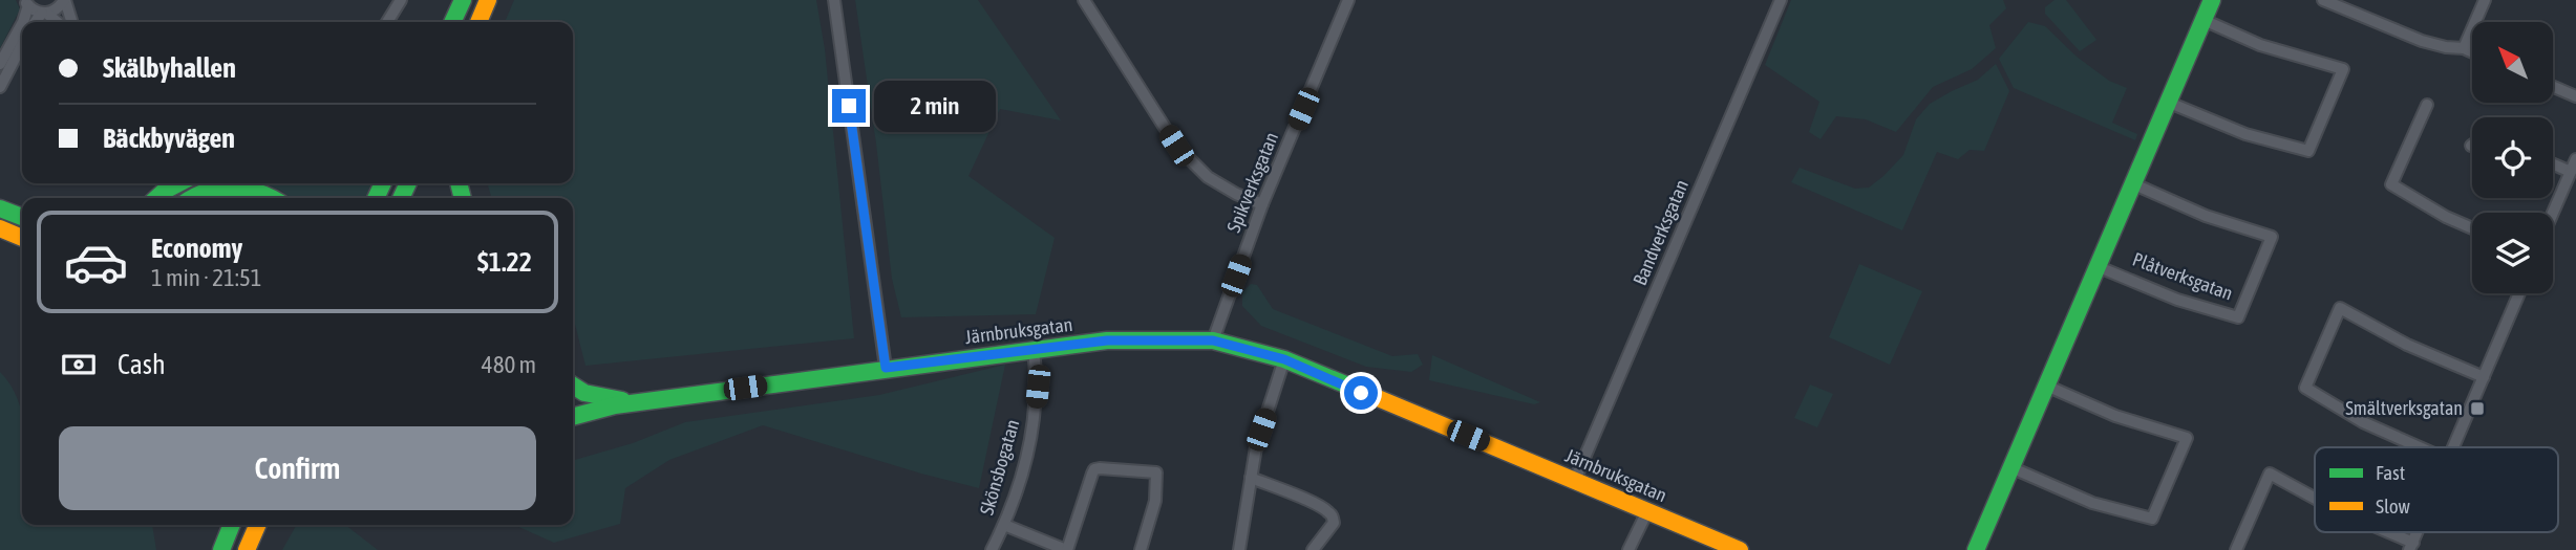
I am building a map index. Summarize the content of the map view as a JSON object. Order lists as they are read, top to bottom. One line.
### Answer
{"streets":{"main road":["Järnbruksgatan"],"street":["Spikverksgatan","Bandverksgatan","Plåtverksgatan","Skönsbogatan"]},"crossings":[["Spikverksgatan","Järnbruksgatan"],["Bandverksgatan","Järnbruksgatan"],["Järnbruksgatan","Skönsbogatan"]],"places":{"transit":["Smältverksgatan"]},"legend":["Fast","Slow"],"north":"top left","page":{"banner":["Skälbyhallen","Bäckbyvägen"],"bubble":"2 min","list":[{"name":"Economy","note":"1 min · 21:51","value":"$1.22"}],"pay":["Cash","480 m"],"buttons":"Confirm"}}
